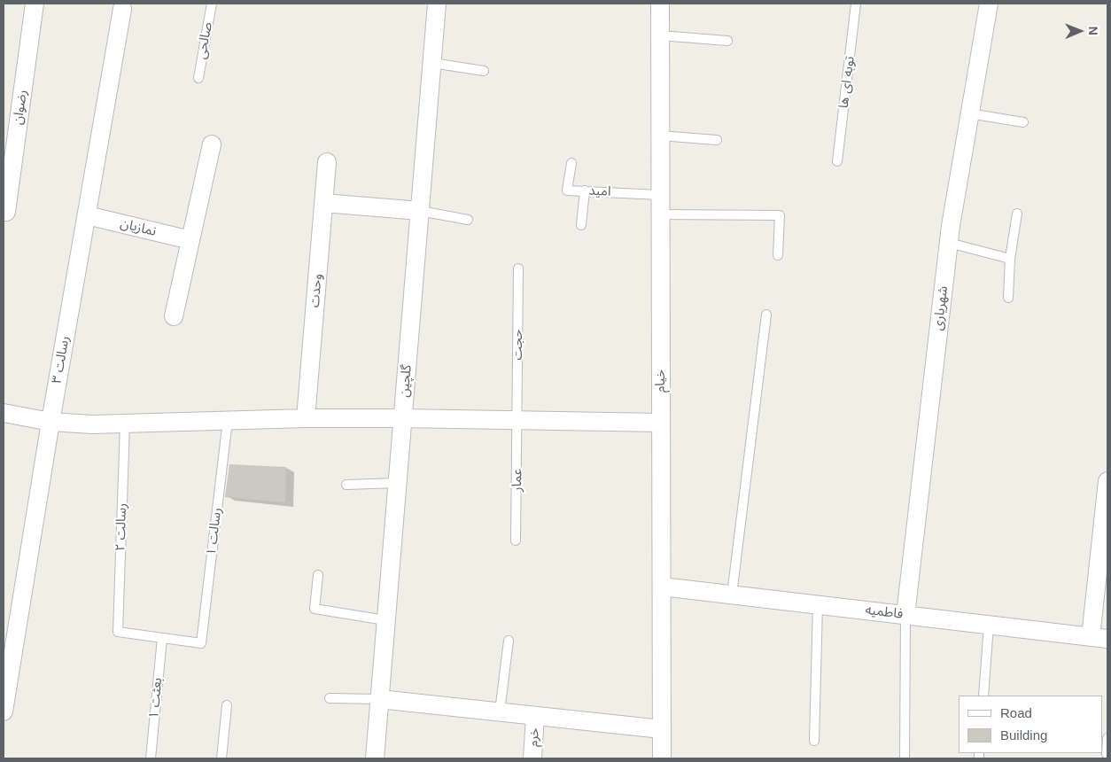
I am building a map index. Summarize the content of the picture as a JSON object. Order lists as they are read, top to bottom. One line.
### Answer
{"streets":{"street":["رضوان","نمازیان","وحدت","شهریاری","رسالت ۳","گلچین","خیام","فاطمیه","خرم"],"lane":["صالحی","توبه ای ها","امید","حجت","عمار","رسالت ۲","رسالت ۱","بعثت ۱"]},"crossings":[["امید","خیام"],["نمازیان","رسالت ۳"],["شهریاری","فاطمیه"],["حجت","عمار"],["خیام","فاطمیه"],["رسالت ۲","رسالت ۱"],["رسالت ۲","بعثت ۱"],["رسالت ۱","بعثت ۱"]],"legend":["Road","Building"],"north":"right"}
